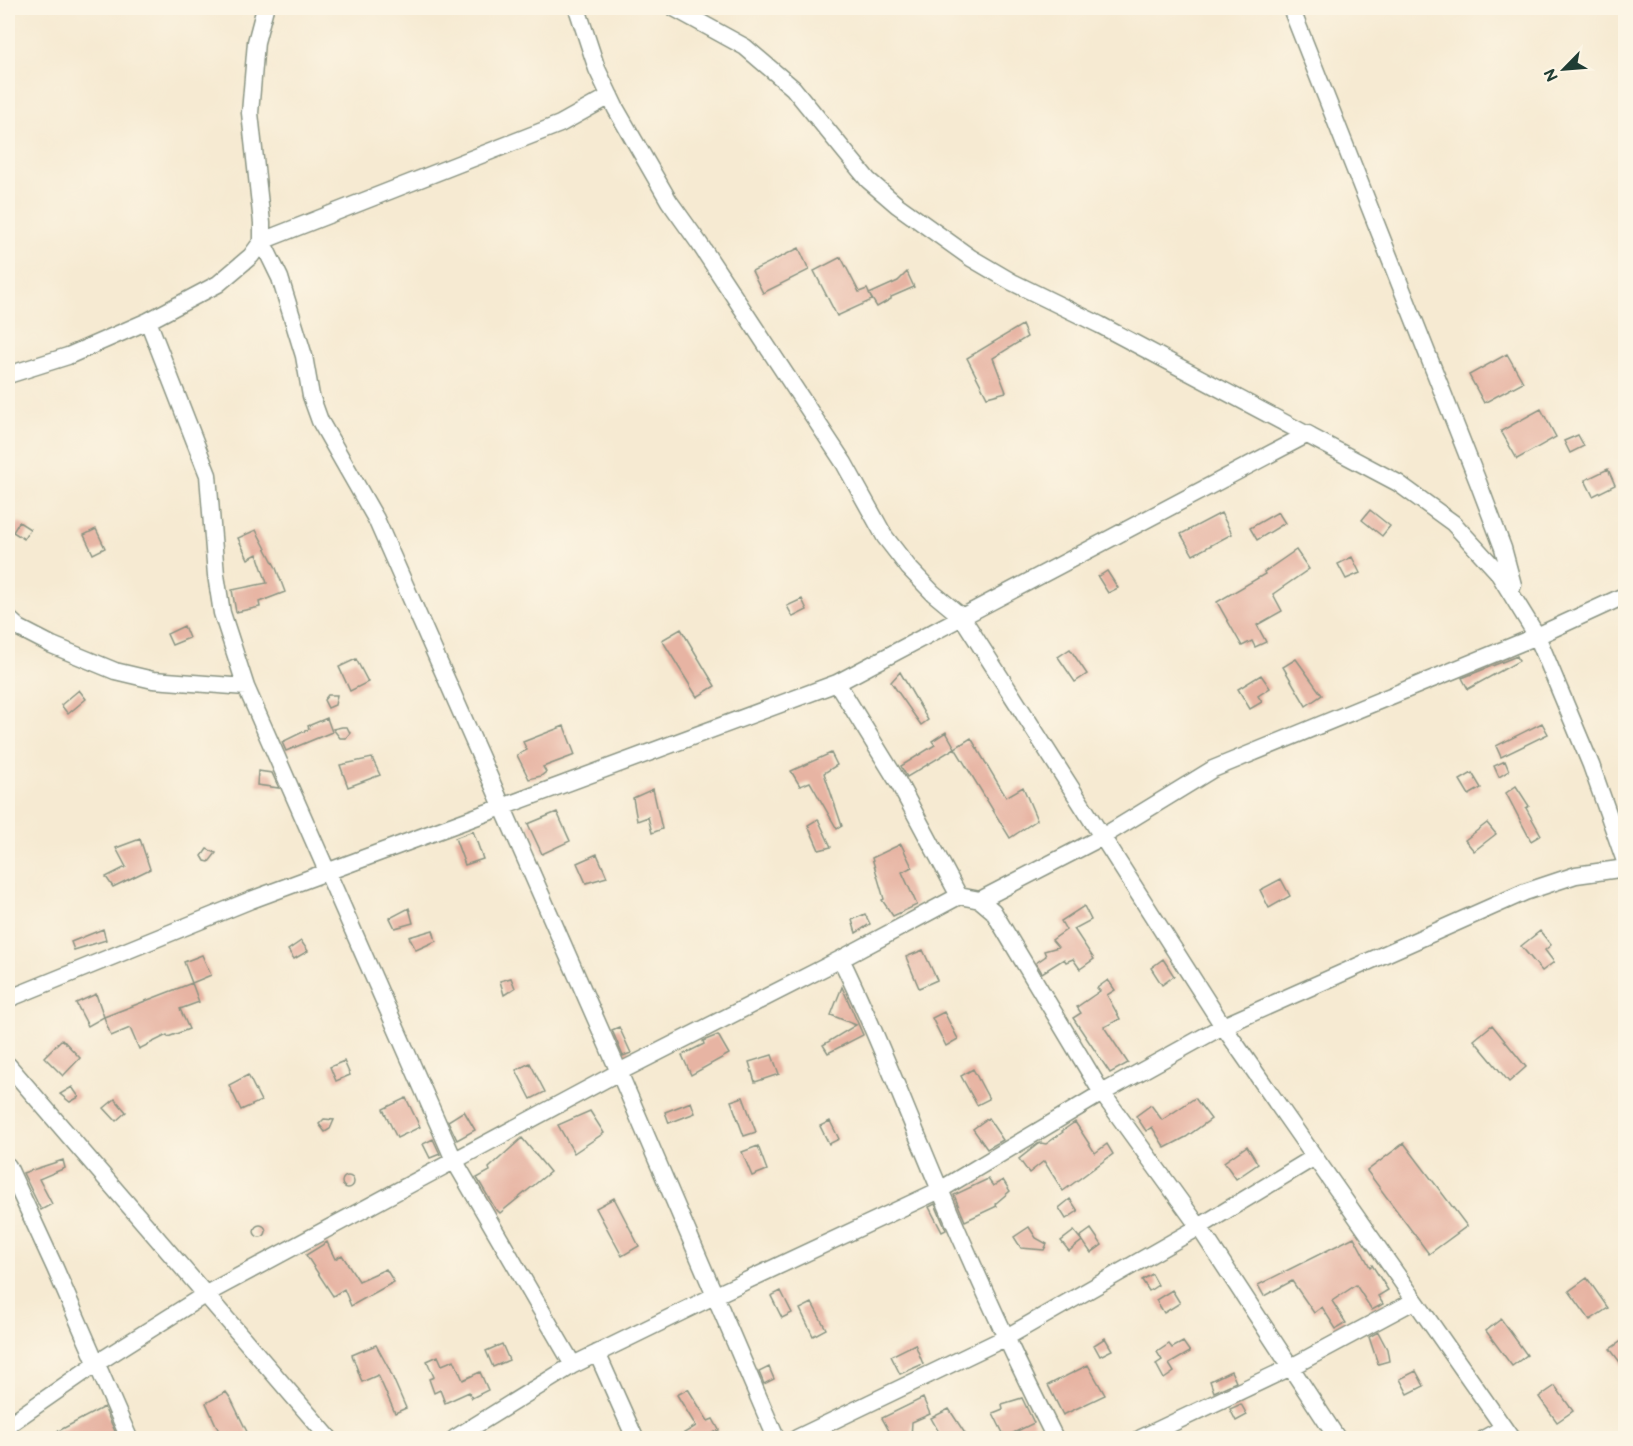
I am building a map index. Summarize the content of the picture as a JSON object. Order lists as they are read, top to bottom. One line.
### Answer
{"north":"bottom left"}
